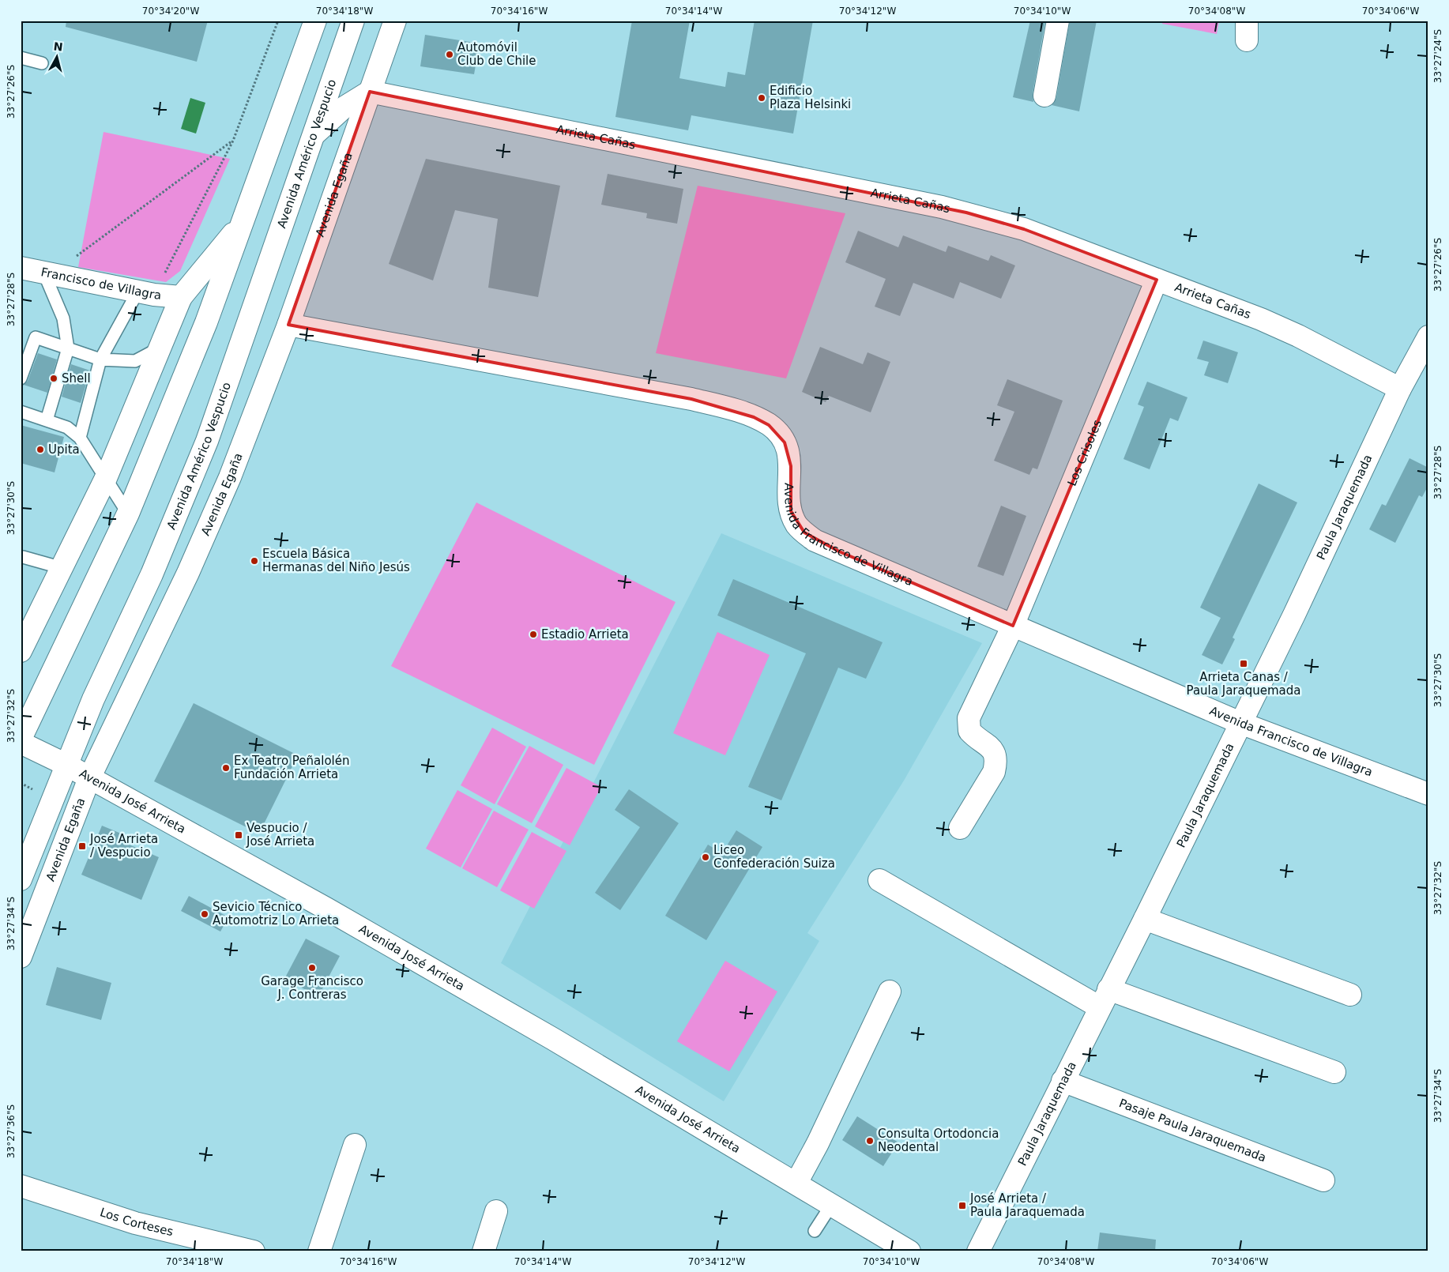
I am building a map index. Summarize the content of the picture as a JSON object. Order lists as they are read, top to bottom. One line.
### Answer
{"streets":{"street":["Arrieta Cañas","Avenida Américo Vespucio","Avenida Egaña","Francisco de Villagra","Los Crisoles","Paula Jaraquemada","Avenida Francisco de Villagra","Avenida José Arrieta","Pasaje Paula Jaraquemada","Los Corteses"]},"crossings":[["Arrieta Cañas","Avenida Egaña"],["Arrieta Cañas","Los Crisoles"],["Arrieta Cañas","Paula Jaraquemada"],["Avenida Américo Vespucio","Avenida José Arrieta"],["Avenida Egaña","Avenida Francisco de Villagra"],["Avenida Egaña","Avenida José Arrieta"],["Los Crisoles","Avenida Francisco de Villagra"],["Paula Jaraquemada","Avenida Francisco de Villagra"],["Paula Jaraquemada","Pasaje Paula Jaraquemada"]],"places":{"other":["Automóvil Club de Chile","Edificio Plaza Helsinki","Shell","Upita","Escuela Básica Hermanas del Niño Jesús","Estadio Arrieta","Ex Teatro Peñalolén Fundación Arrieta","Liceo Confederación Suiza","Sevicio Técnico Automotriz Lo Arrieta","Garage Francisco J. Contreras","Consulta Ortodoncia Neodental"],"transit":["Arrieta Canas / Paula Jaraquemada","Vespucio / José Arrieta","José Arrieta / Vespucio","José Arrieta / Paula Jaraquemada"]},"north":"top","coordinates":["70°34'20\"W","70°34'18\"W","70°34'16\"W","70°34'14\"W","70°34'12\"W","70°34'10\"W","70°34'08\"W","70°34'06\"W","33°27'24\"S","33°27'26\"S","33°27'28\"S","33°27'30\"S","33°27'32\"S","33°27'34\"S","33°27'36\"S"]}
